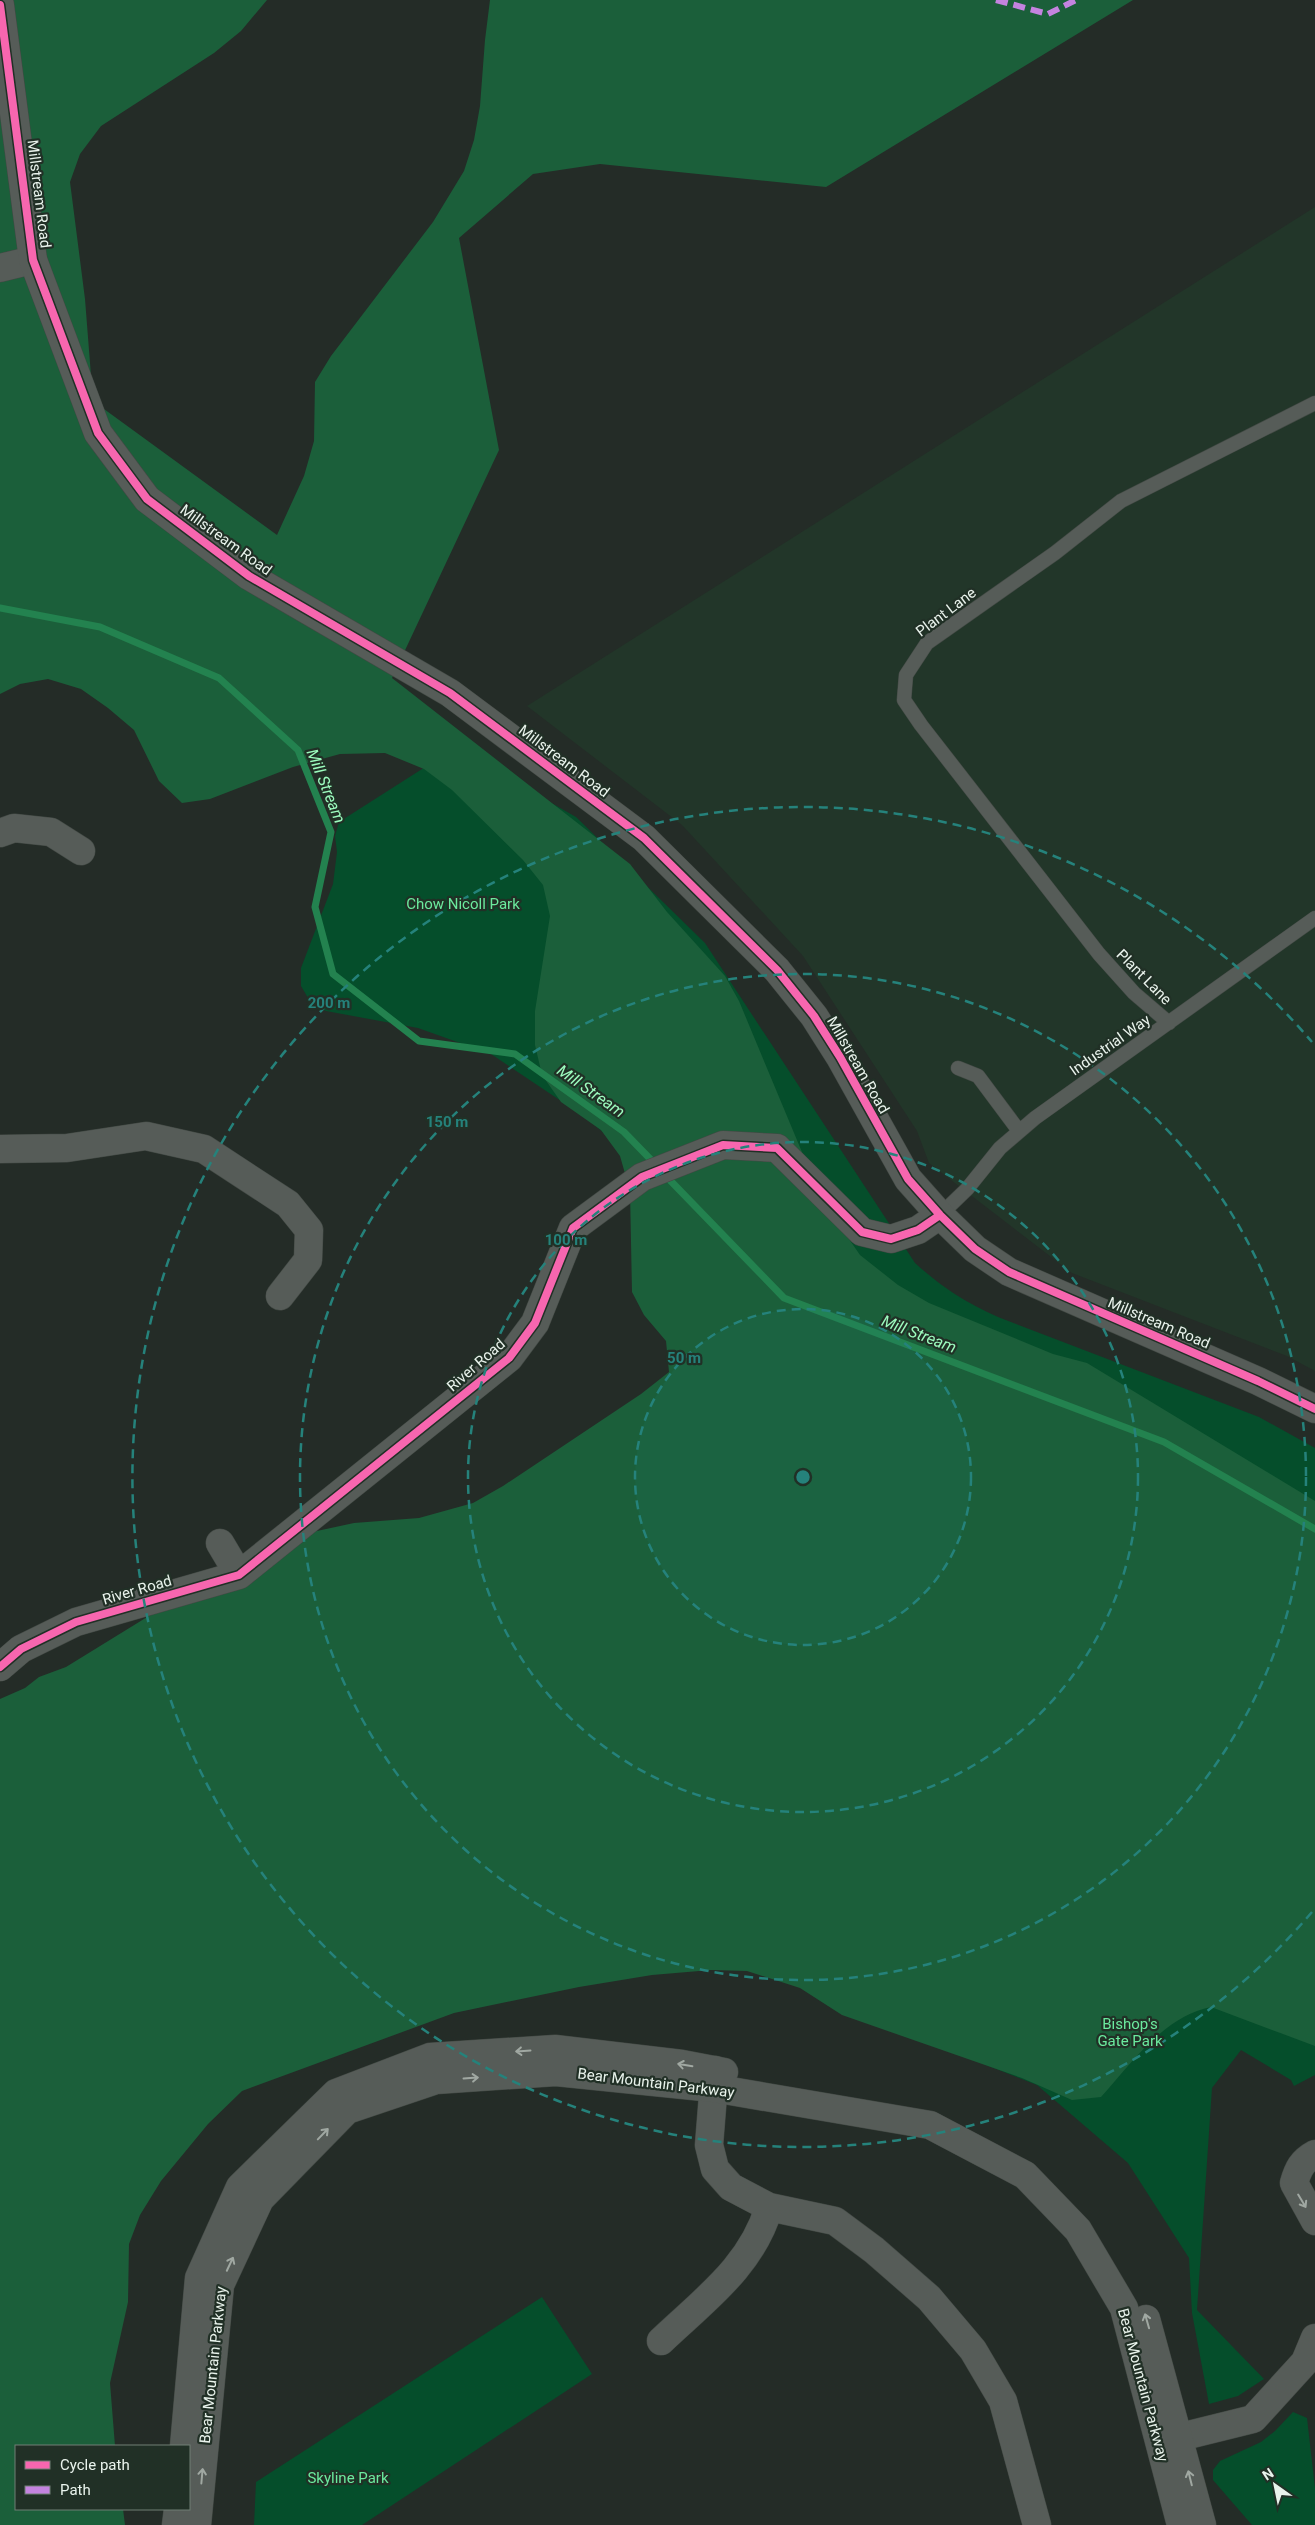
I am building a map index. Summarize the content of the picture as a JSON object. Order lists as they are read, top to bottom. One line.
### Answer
{"streets":{"street":["Millstream Road","River Road","Bear Mountain Parkway"],"lane":["Plant Lane","Industrial Way"]},"crossings":[["Millstream Road","Industrial Way"],["Millstream Road","River Road"],["Plant Lane","Industrial Way"],["Industrial Way","River Road"]],"water":["Mill Stream"],"parks":["Chow Nicoll Park","Bishop's Gate Park","Skyline Park"],"legend":["Cycle path","Path"],"north":"top left","rings":["200 m","150 m","100 m","50 m"]}
